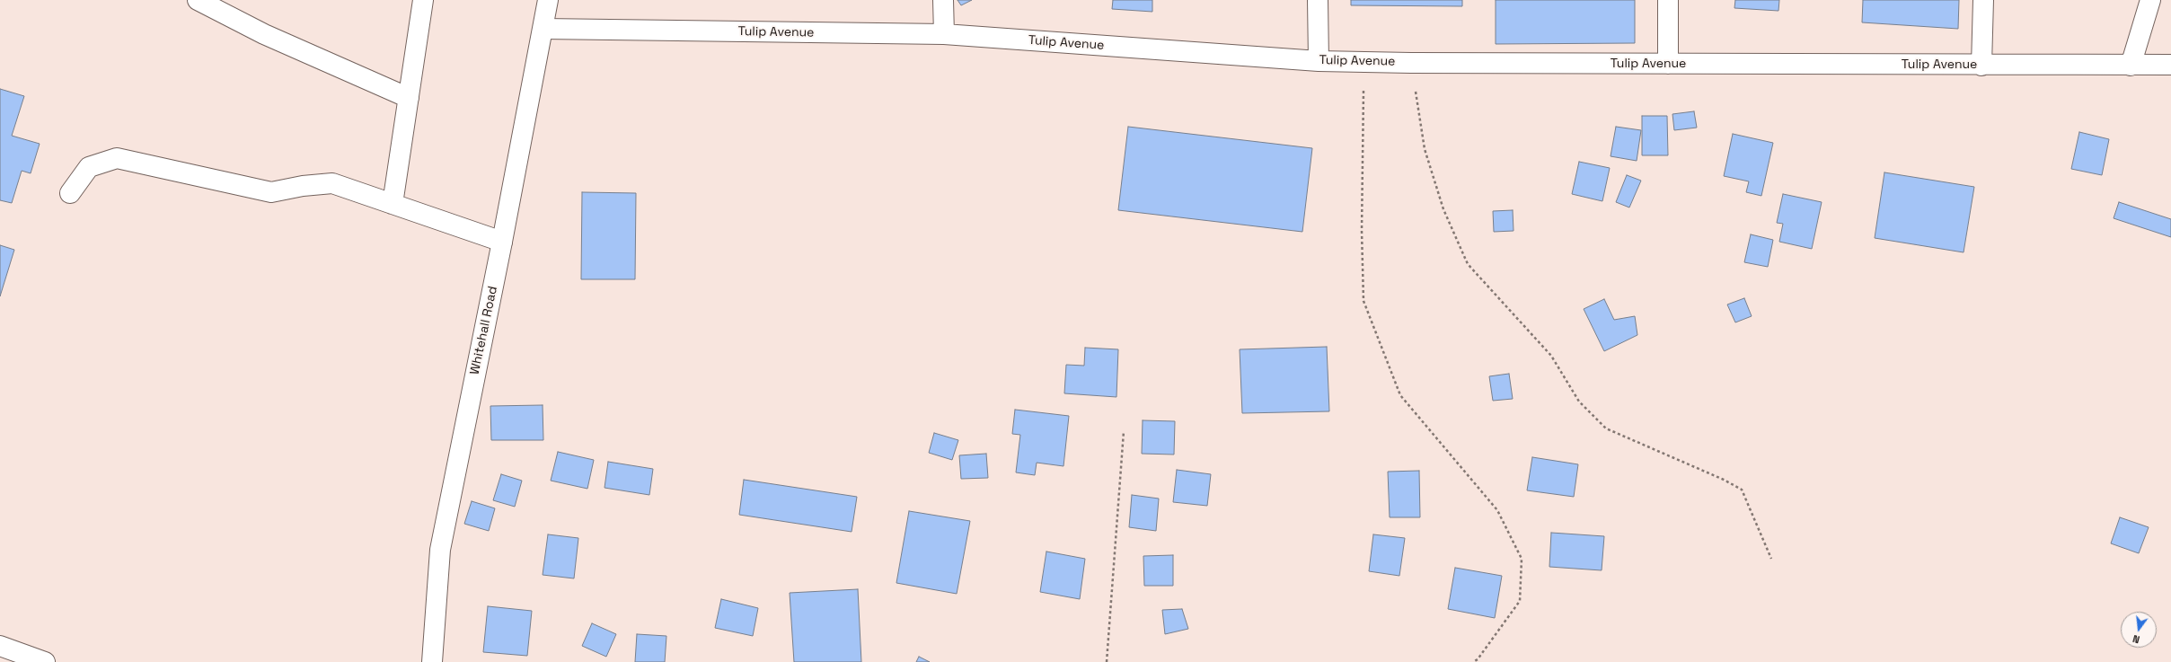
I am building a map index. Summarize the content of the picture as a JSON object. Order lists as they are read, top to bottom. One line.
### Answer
{"streets":{"street":["Tulip Avenue","Whitehall Road"]},"crossings":[["Tulip Avenue","Whitehall Road"]],"north":"bottom"}
